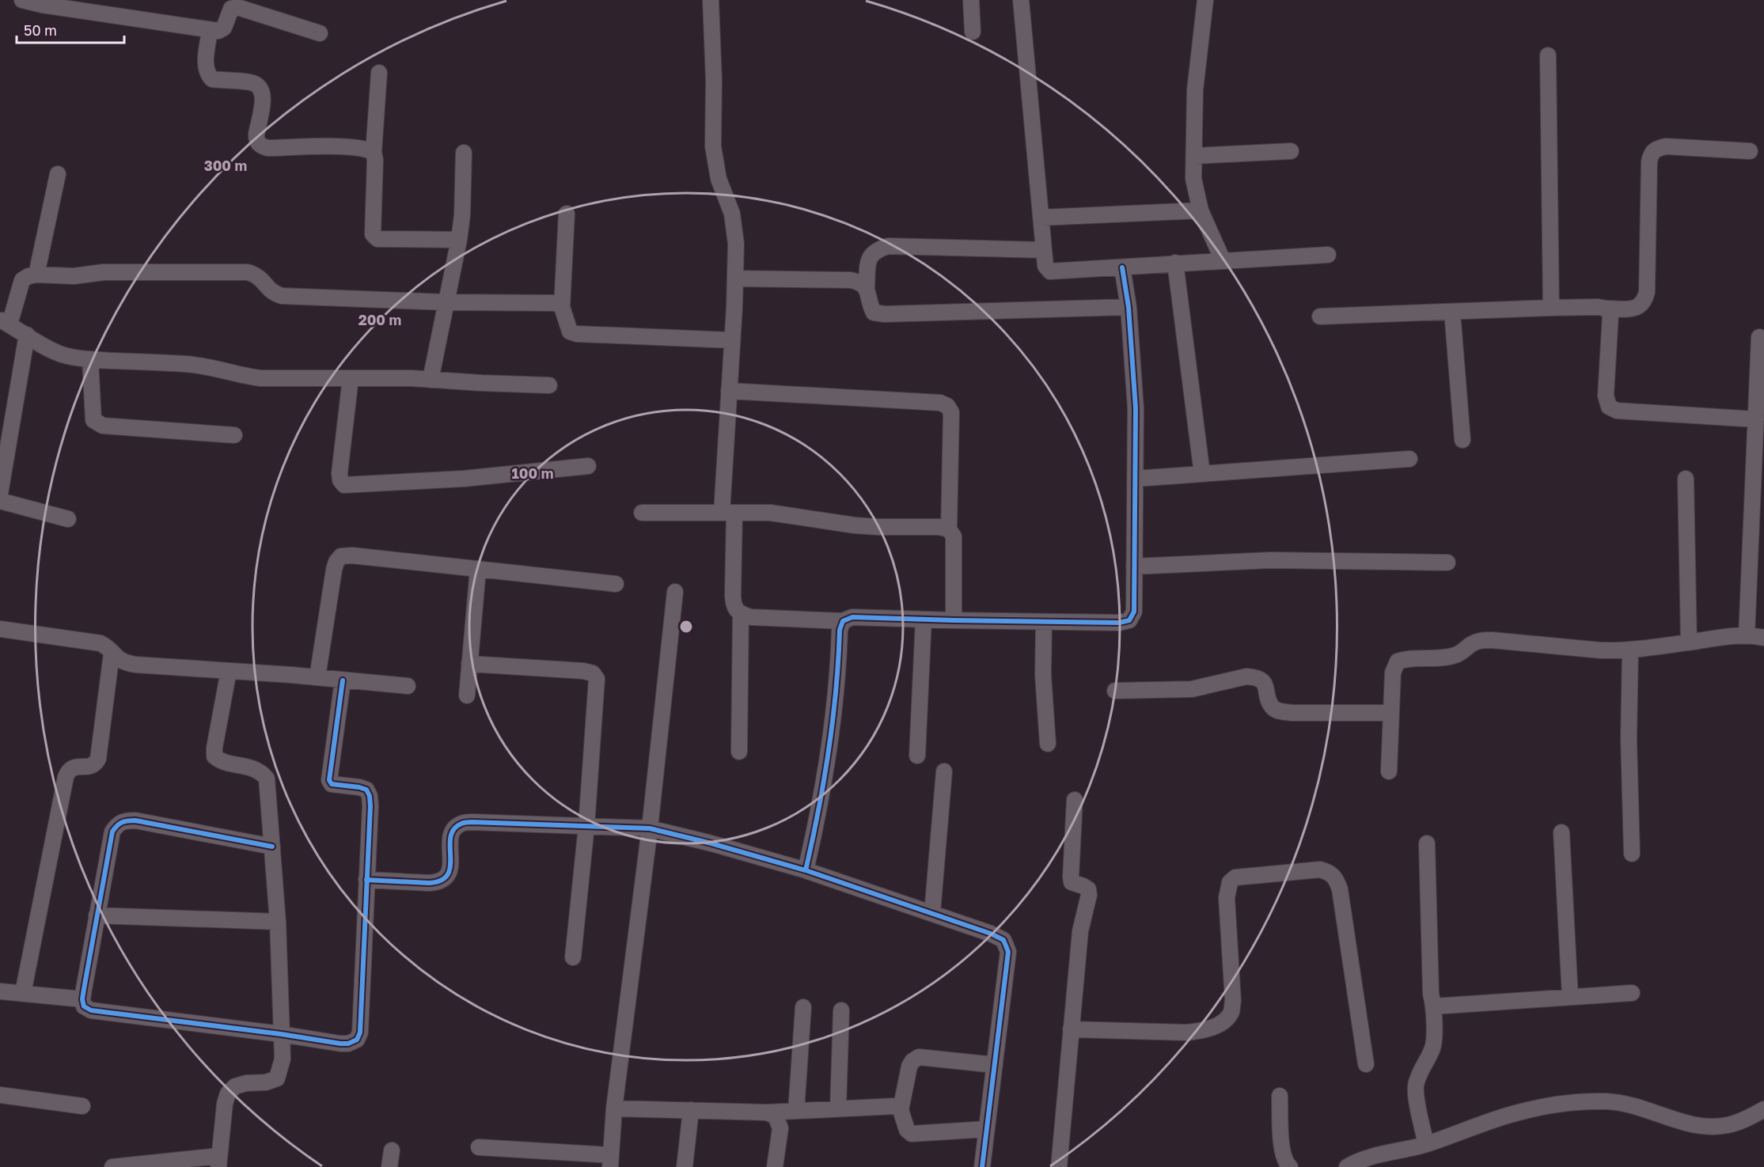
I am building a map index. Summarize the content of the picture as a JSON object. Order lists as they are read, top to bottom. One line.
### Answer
{"scale_bar":"50 m","rings":["300 m","200 m","100 m"]}
